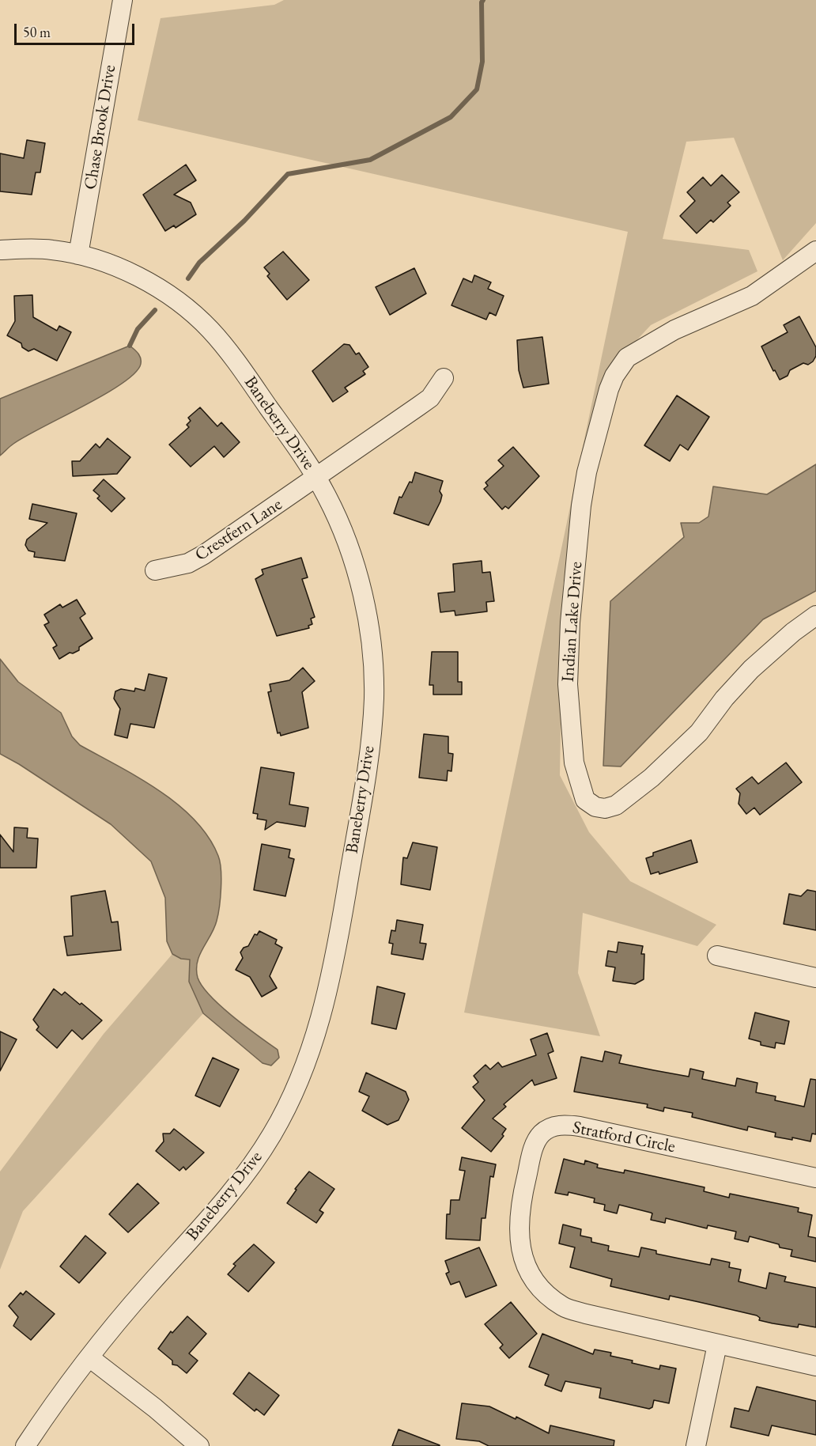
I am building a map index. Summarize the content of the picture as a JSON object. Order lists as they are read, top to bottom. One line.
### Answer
{"streets":{"street":["Chase Brook Drive","Baneberry Drive","Crestfern Lane","Indian Lake Drive","Stratford Circle"]},"crossings":[["Chase Brook Drive","Baneberry Drive"],["Baneberry Drive","Crestfern Lane"]],"scale_bar":"50 m"}
